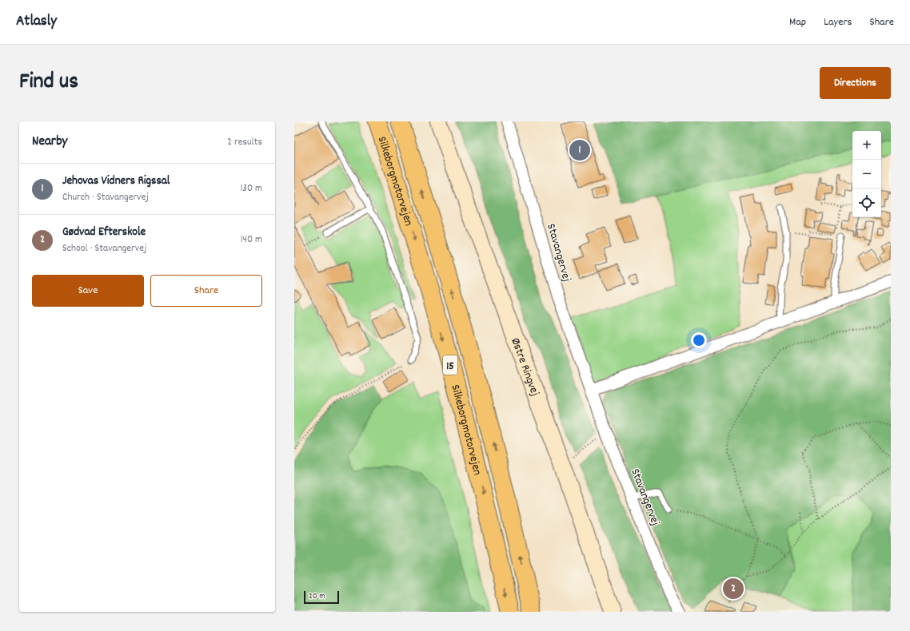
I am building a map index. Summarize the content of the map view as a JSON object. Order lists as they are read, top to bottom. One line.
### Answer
{"streets":{"highway":["Silkeborgmotorvejen","15"],"main road":["Østre Ringvej"],"street":["Stavangervej"]},"scale_bar":"20 m","page":{"header":"Atlasly","nav":["Map","Layers","Share"],"title":"Find us","buttons":["Directions",["Save","Share"]],"heading":["Nearby","2 results"],"map_buttons":["+","−"],"pins":["1","2"],"list":[{"mark":"1","name":"Jehovas Vidners Rigssal","note":"Church · Stavangervej","value":"130 m"},{"mark":"2","name":"Gødvad Efterskole","note":"School · Stavangervej","value":"140 m"}],"scale":"20 m"}}
